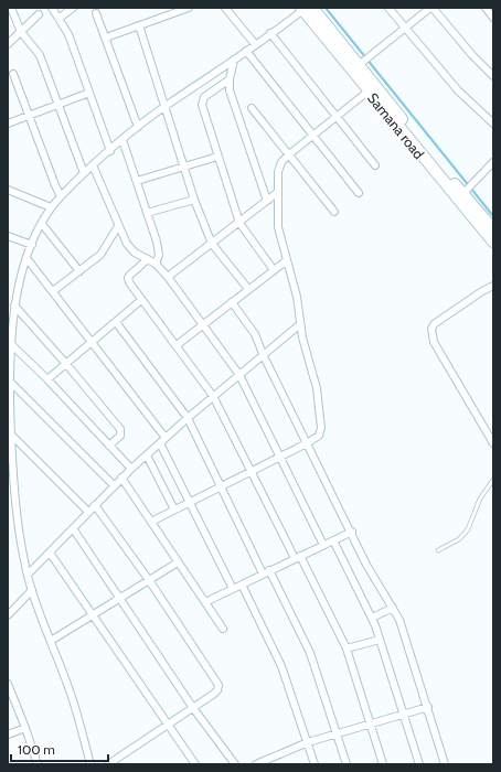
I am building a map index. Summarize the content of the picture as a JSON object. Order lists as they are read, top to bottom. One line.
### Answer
{"streets":{"main road":["Samana road"]},"scale_bar":"100 m"}
